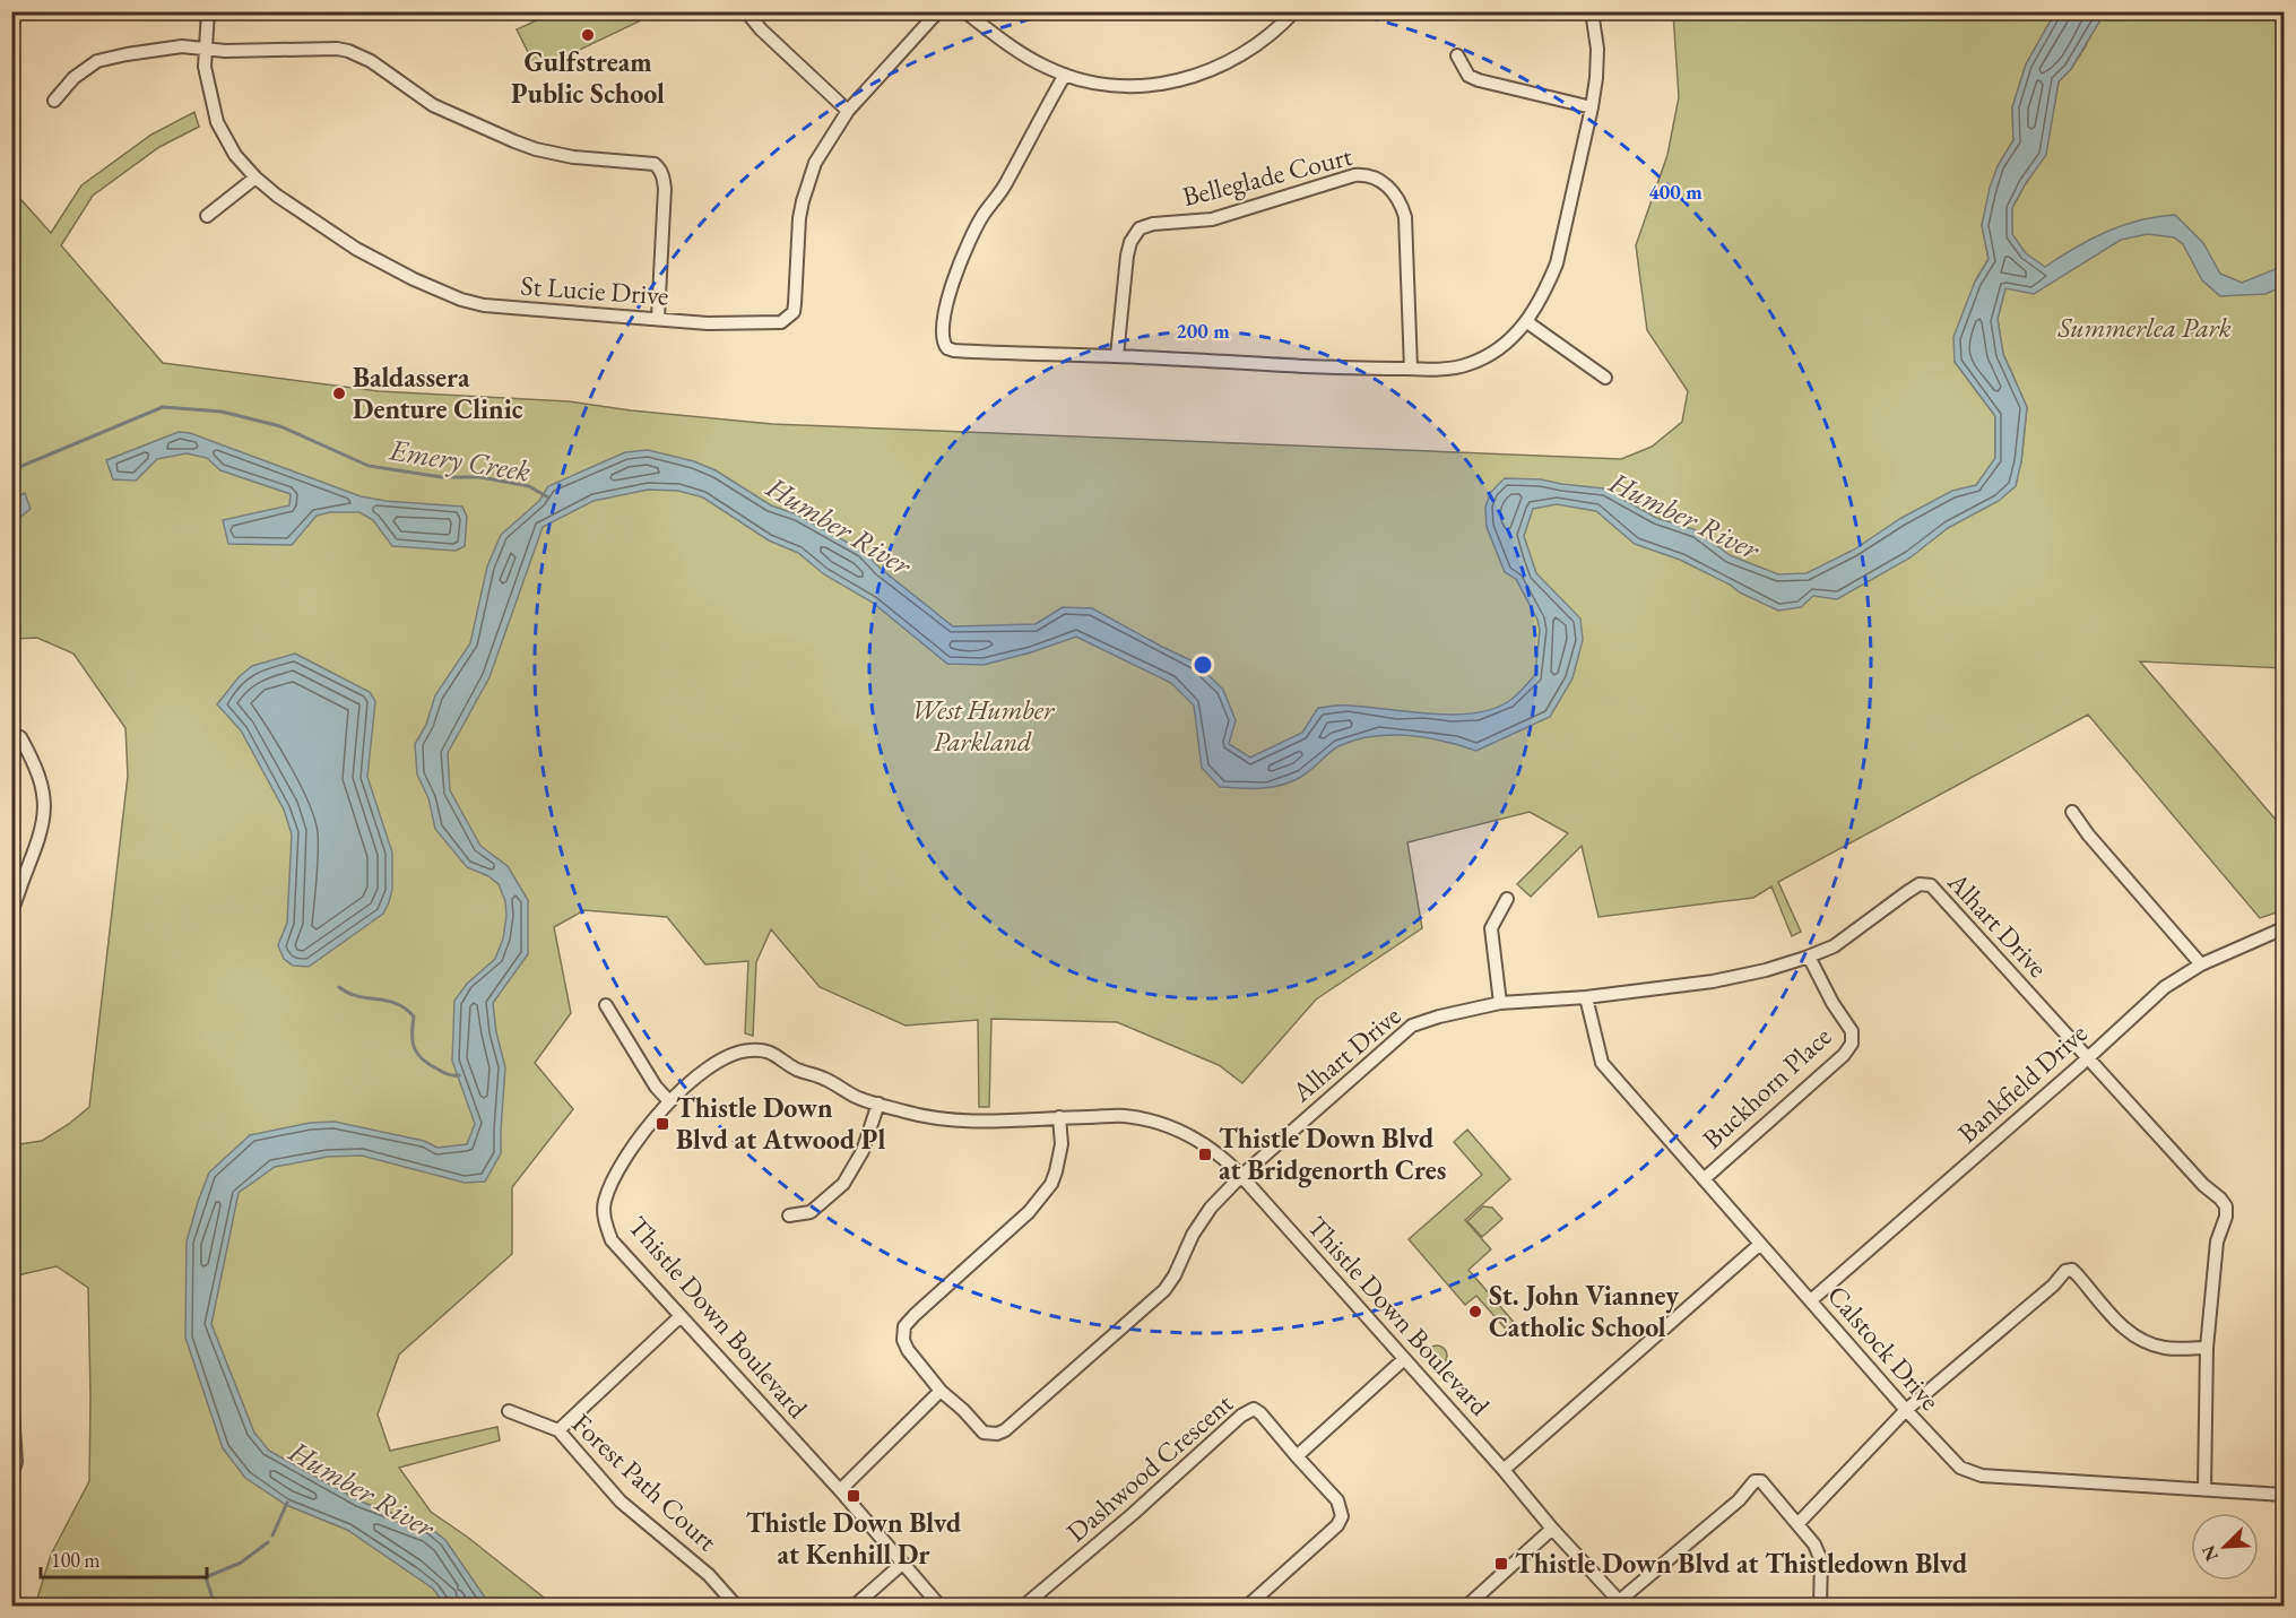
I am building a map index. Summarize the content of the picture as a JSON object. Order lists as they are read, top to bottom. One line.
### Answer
{"streets":{"street":["Belleglade Court","St Lucie Drive","Alhart Drive","Bankfield Drive","Buckhorn Place","Thistle Down Boulevard","Calstock Drive","Dashwood Crescent","Forest Path Court"]},"crossings":[["Alhart Drive","Bankfield Drive"],["Alhart Drive","Buckhorn Place"],["Alhart Drive","Thistle Down Boulevard"],["Alhart Drive","Calstock Drive"],["Bankfield Drive","Calstock Drive"],["Buckhorn Place","Calstock Drive"]],"water":["Emery Creek","Humber River"],"parks":["Summerlea Park","West Humber Parkland"],"places":{"other":["Gulfstream Public School","Baldassera Denture Clinic","St. John Vianney Catholic School"],"transit":["Thistle Down Blvd at Atwood Pl","Thistle Down Blvd at Bridgenorth Cres","Thistle Down Blvd at Kenhill Dr","Thistle Down Blvd at Thistledown Blvd"]},"scale_bar":"100 m","north":"bottom left","rings":["400 m","200 m"]}
